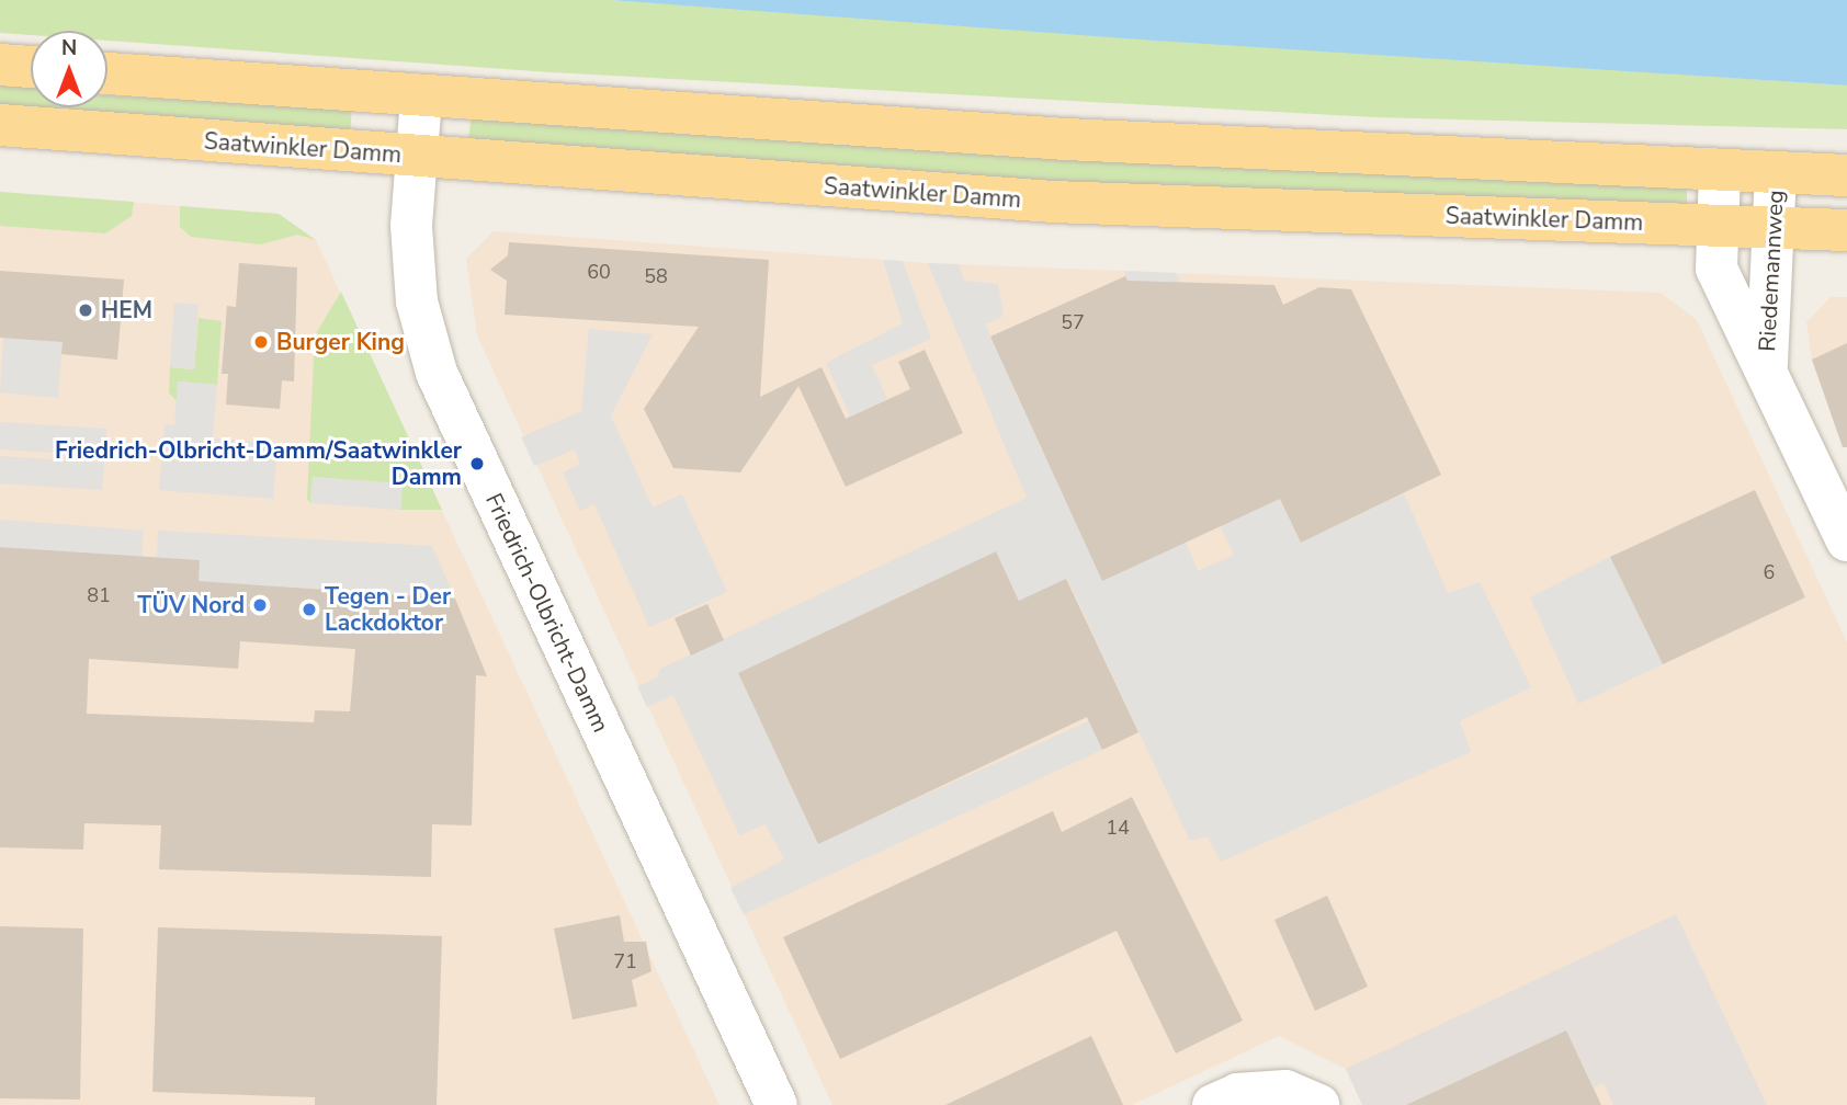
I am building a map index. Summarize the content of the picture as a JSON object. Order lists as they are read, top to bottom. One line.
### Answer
{"streets":{"main road":["Saatwinkler Damm"],"street":["Riedemannweg","Friedrich-Olbricht-Damm"]},"crossings":[["Saatwinkler Damm","Riedemannweg"],["Saatwinkler Damm","Friedrich-Olbricht-Damm"]],"places":["HEM","Burger King","Friedrich-Olbricht-Damm/Saatwinkler Damm","TÜV Nord","Tegen - Der Lackdoktor"],"house_numbers":["60","58","57","6","81","14","71"],"north":"top"}
